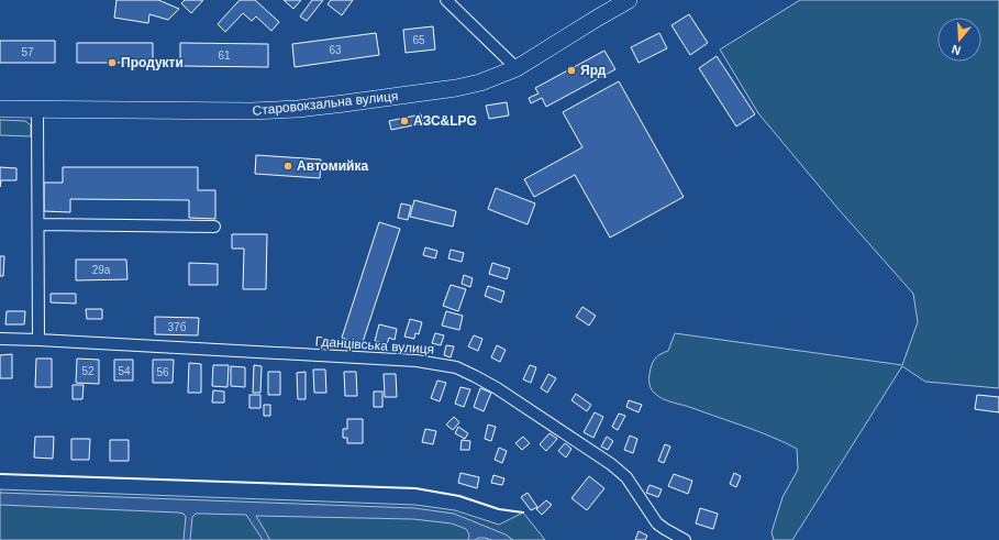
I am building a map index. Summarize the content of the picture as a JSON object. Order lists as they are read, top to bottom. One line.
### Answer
{"streets":{"main road":["Старовокзальна вулиця"],"street":["Гданцівська вулиця"]},"places":["Продукти","Ярд","АЗС&LPG","Автомийка"],"house_numbers":["65","63","57","61","29а","37б","52","54","56"],"north":"bottom"}
